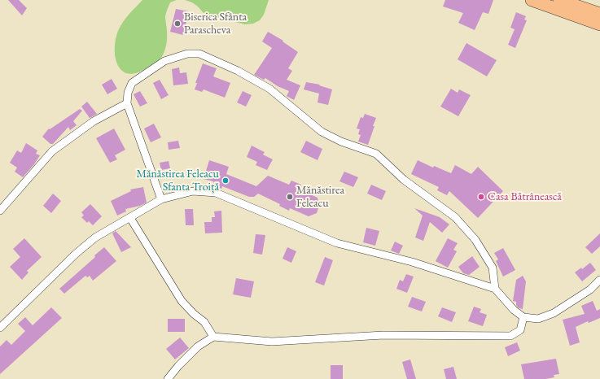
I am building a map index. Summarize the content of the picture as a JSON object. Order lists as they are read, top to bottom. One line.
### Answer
{"places":["Biserica Sfânta Parascheva","Mănăstirea Feleacu Sfanta Troiță","Mănăstirea Feleacu","Casa Bătrânească"]}
